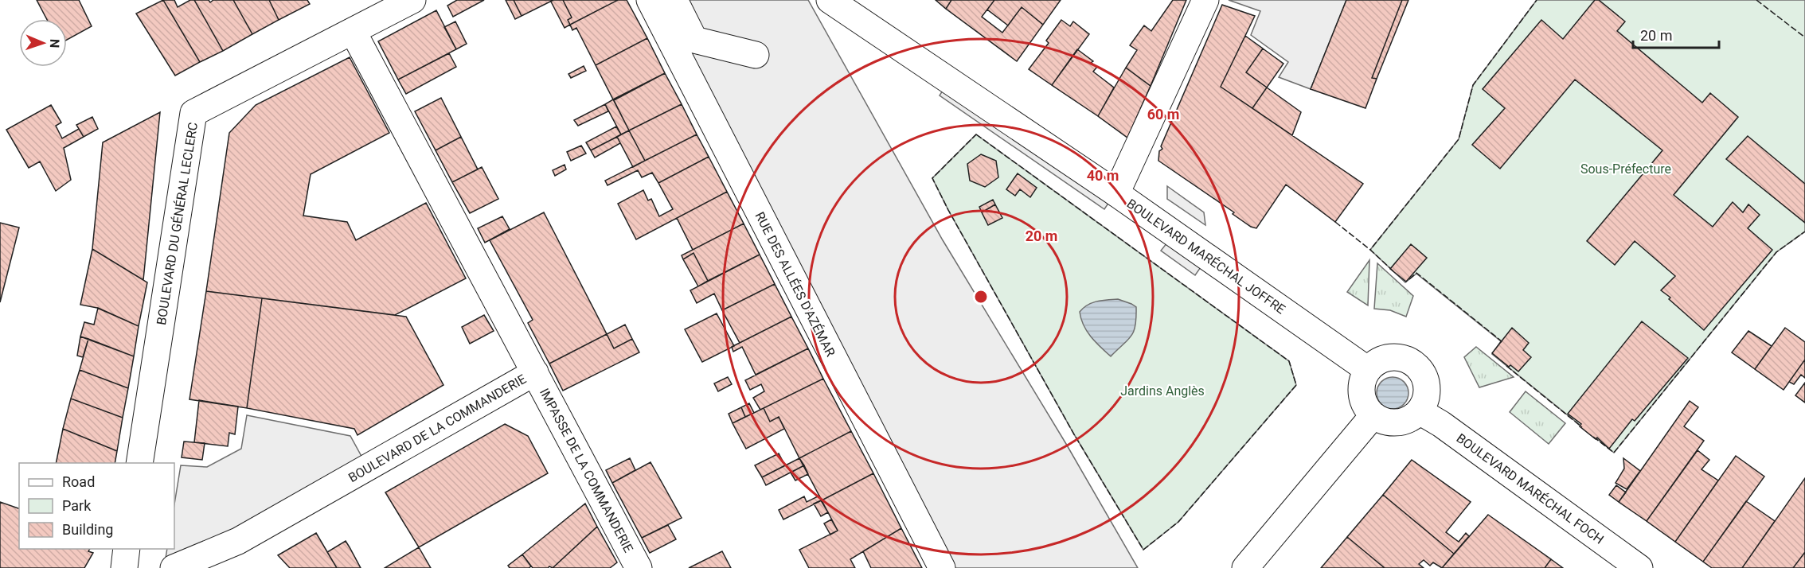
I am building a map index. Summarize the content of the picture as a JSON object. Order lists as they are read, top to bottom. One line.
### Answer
{"streets":{"street":["BOULEVARD DU GÉNÉRAL LECLERC","BOULEVARD MARÉCHAL JOFFRE","RUE DES ALLÉES D'AZÉMAR","BOULEVARD DE LA COMMANDERIE","IMPASSE DE LA COMMANDERIE","BOULEVARD MARÉCHAL FOCH"]},"crossings":[["BOULEVARD DU GÉNÉRAL LECLERC","BOULEVARD DE LA COMMANDERIE"],["BOULEVARD MARÉCHAL JOFFRE","BOULEVARD MARÉCHAL FOCH"],["BOULEVARD DE LA COMMANDERIE","IMPASSE DE LA COMMANDERIE"]],"parks":["Sous-Préfecture","Jardins Anglès"],"legend":["Road","Park","Building"],"scale_bar":"20 m","north":"right","rings":["60 m","40 m","20 m"]}
